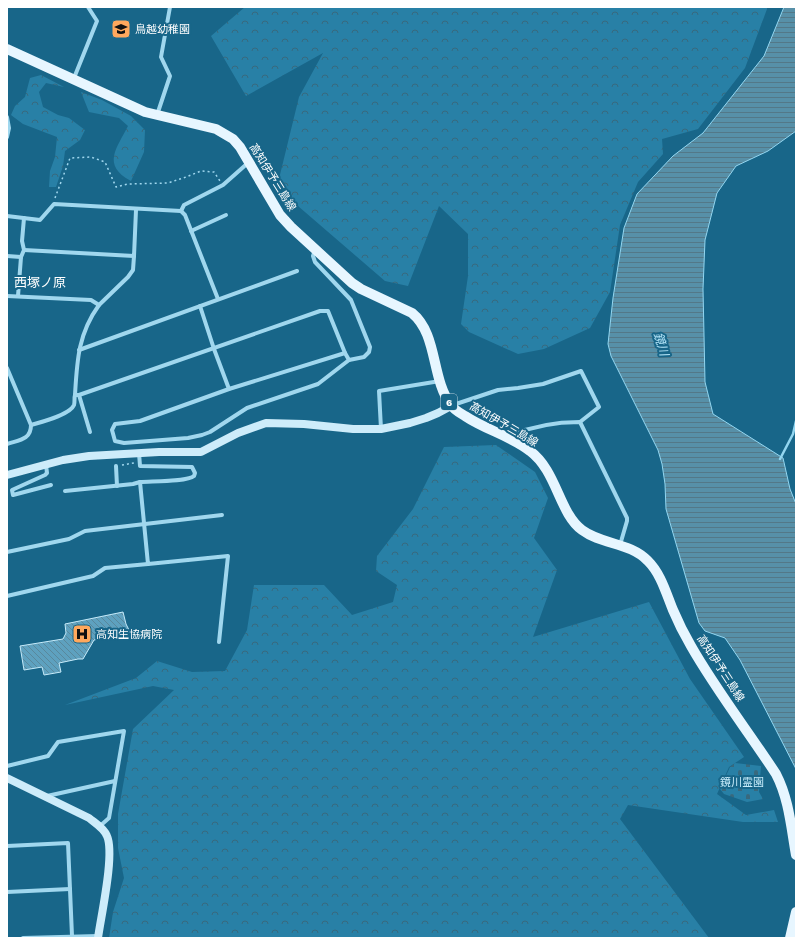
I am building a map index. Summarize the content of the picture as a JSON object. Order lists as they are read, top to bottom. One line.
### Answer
{"streets":{"main road":["高知伊予三島線","6"]},"districts":["西塚ノ原"],"water":["鏡川"],"parks":["鏡川霊園"],"places":{"school or university":["鳥越幼稚園"],"hospital":["高知生協病院"]}}
